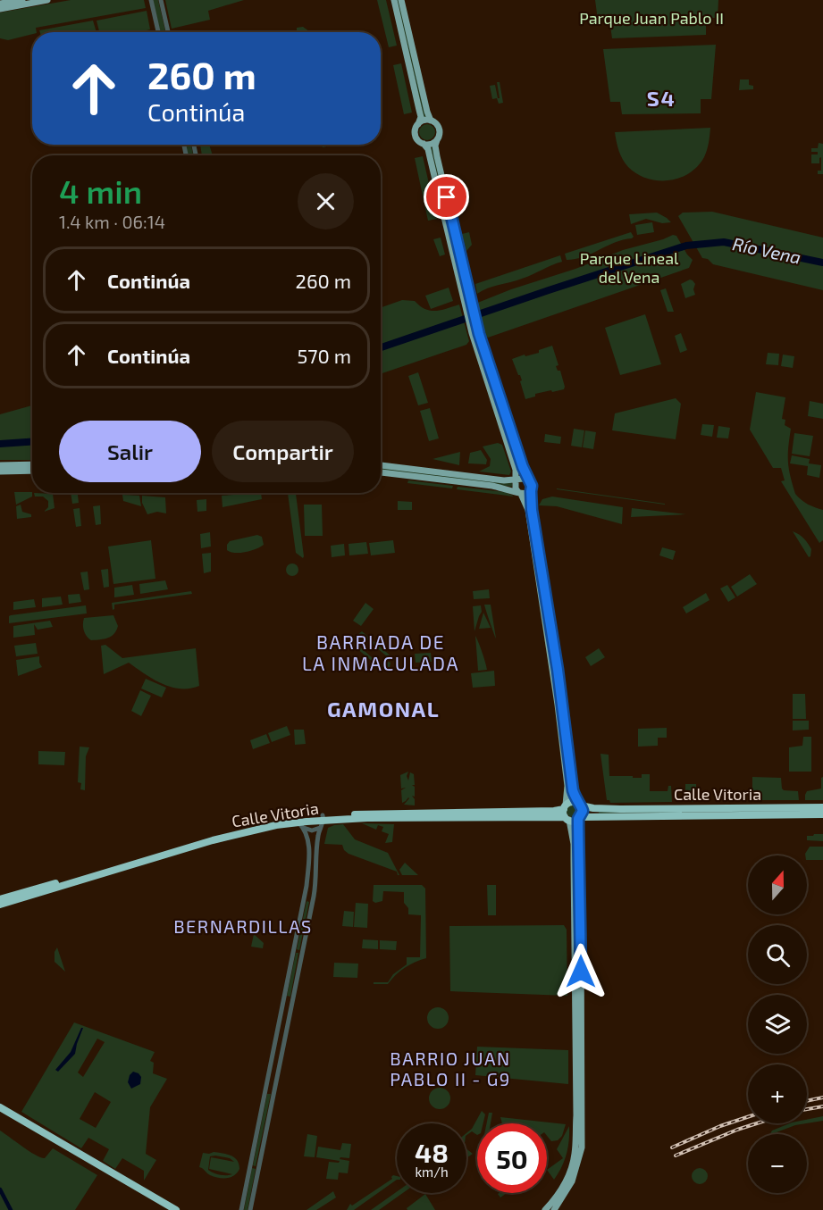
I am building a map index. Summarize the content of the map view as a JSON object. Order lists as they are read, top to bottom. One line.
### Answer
{"streets":{"highway":["Calle Vitoria"]},"districts":["S4","BARRIADA DE LA INMACULADA","GAMONAL","BERNARDILLAS","BARRIO JUAN PABLO II - G9"],"water":["Río Vena"],"parks":["Parque Juan Pablo II","Parque Lineal del Vena"],"north":"top","page":{"turn":["260 m","Continúa"],"heading":["4 min","1.4 km · 06:14"],"list":[{"name":"Continúa","value":"260 m"},{"name":"Continúa","value":"570 m"}],"buttons":["Salir","Compartir"],"map_buttons":["+","−"],"speed":"48 km/h","limit":"50"}}
